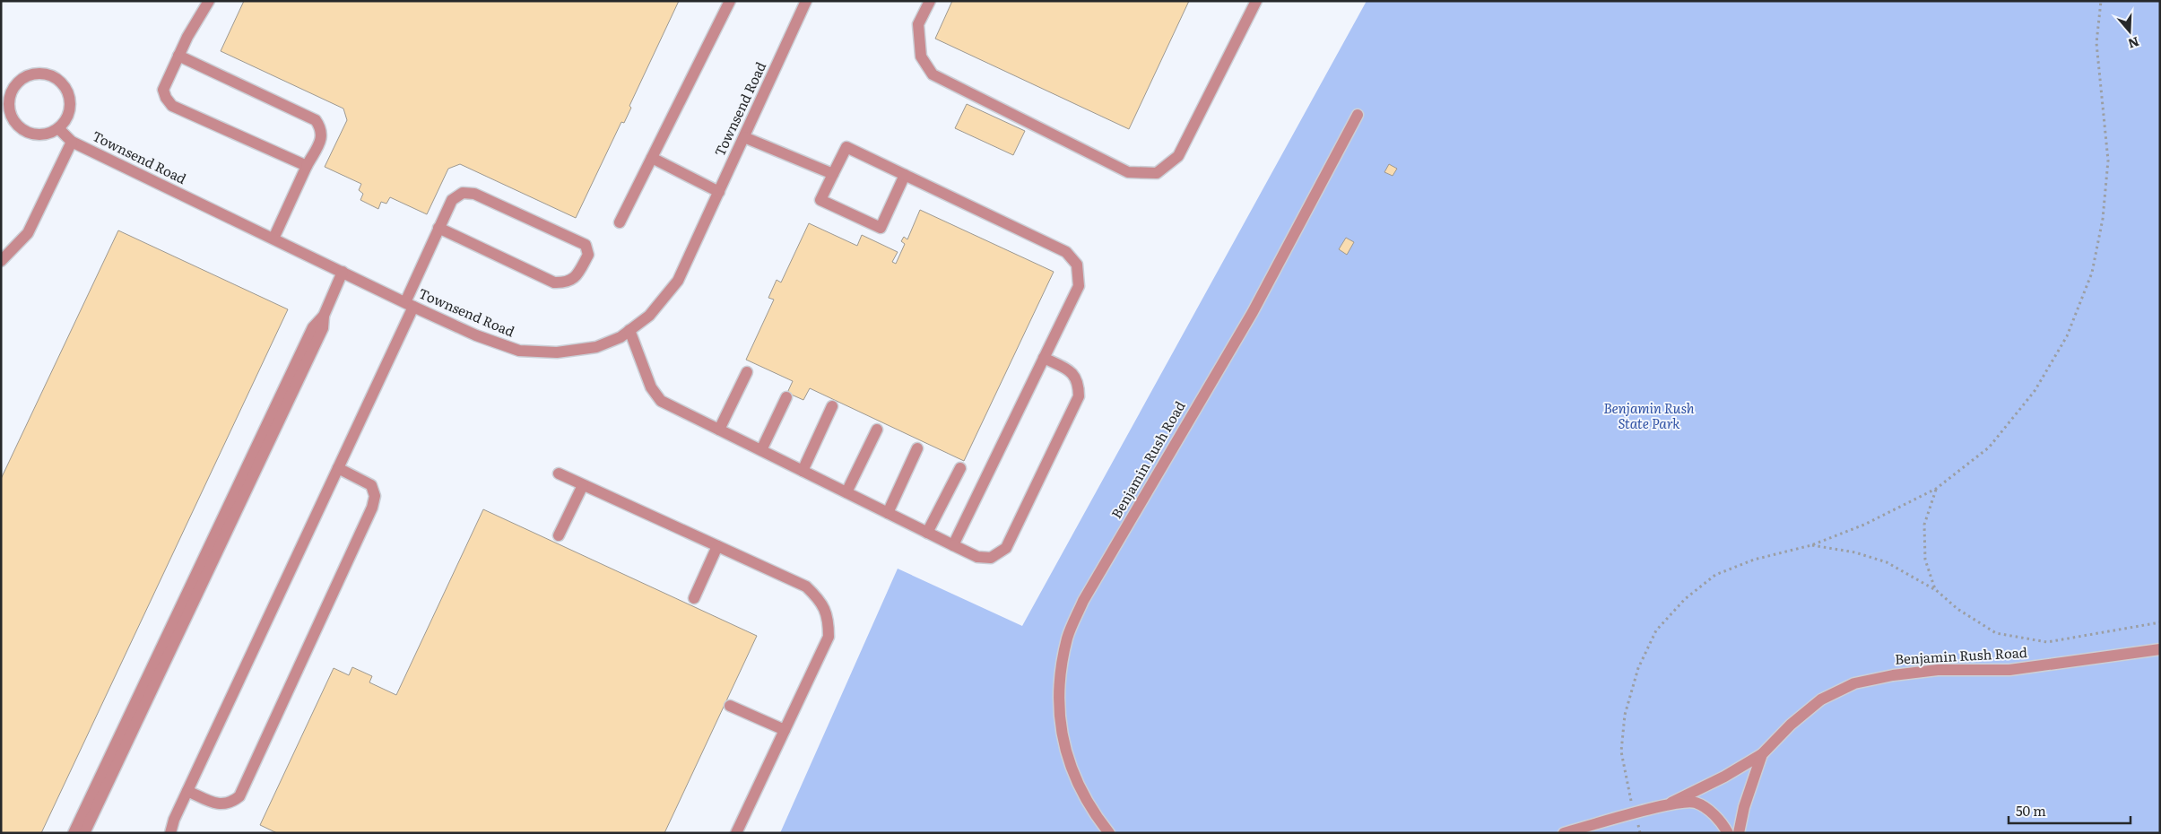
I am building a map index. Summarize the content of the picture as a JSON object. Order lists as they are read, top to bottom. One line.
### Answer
{"streets":{"street":["Townsend Road","Benjamin Rush Road"]},"parks":["Benjamin Rush State Park"],"scale_bar":"50 m","north":"bottom"}
